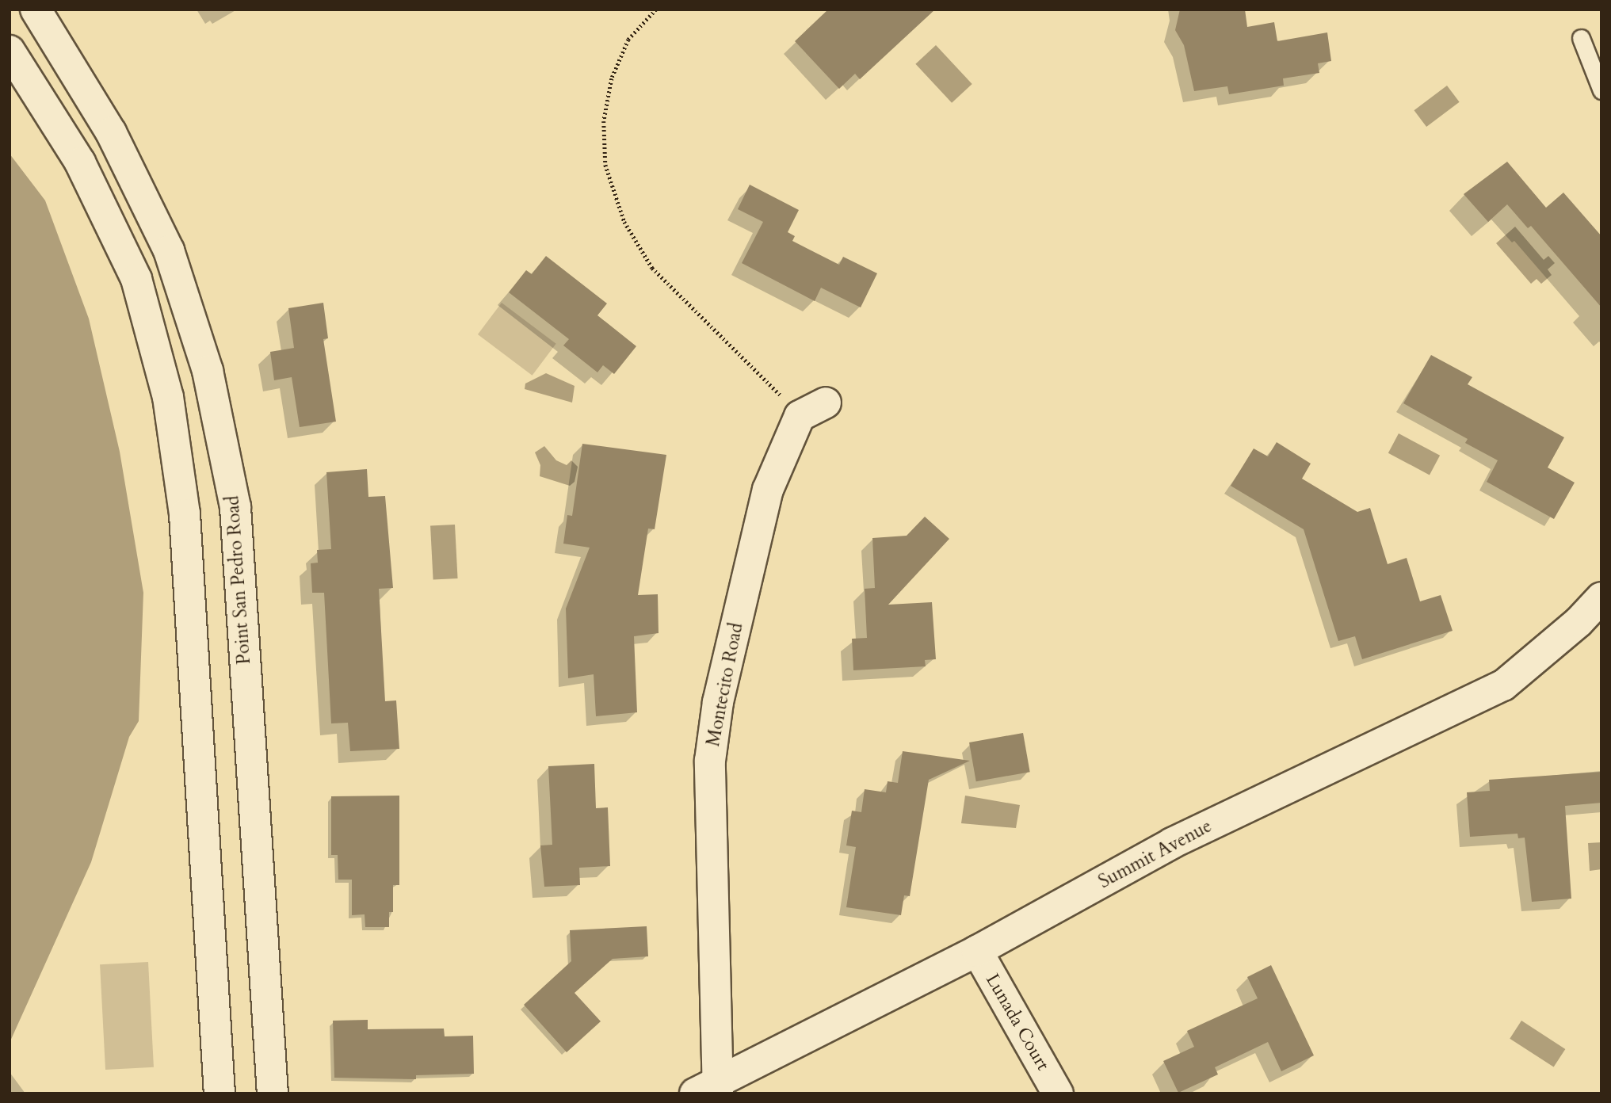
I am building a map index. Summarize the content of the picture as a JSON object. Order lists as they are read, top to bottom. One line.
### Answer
{"streets":{"main road":["Point San Pedro Road","Montecito Road","Summit Avenue","Lunada Court"]},"crossings":[["Montecito Road","Summit Avenue"],["Summit Avenue","Lunada Court"]]}
